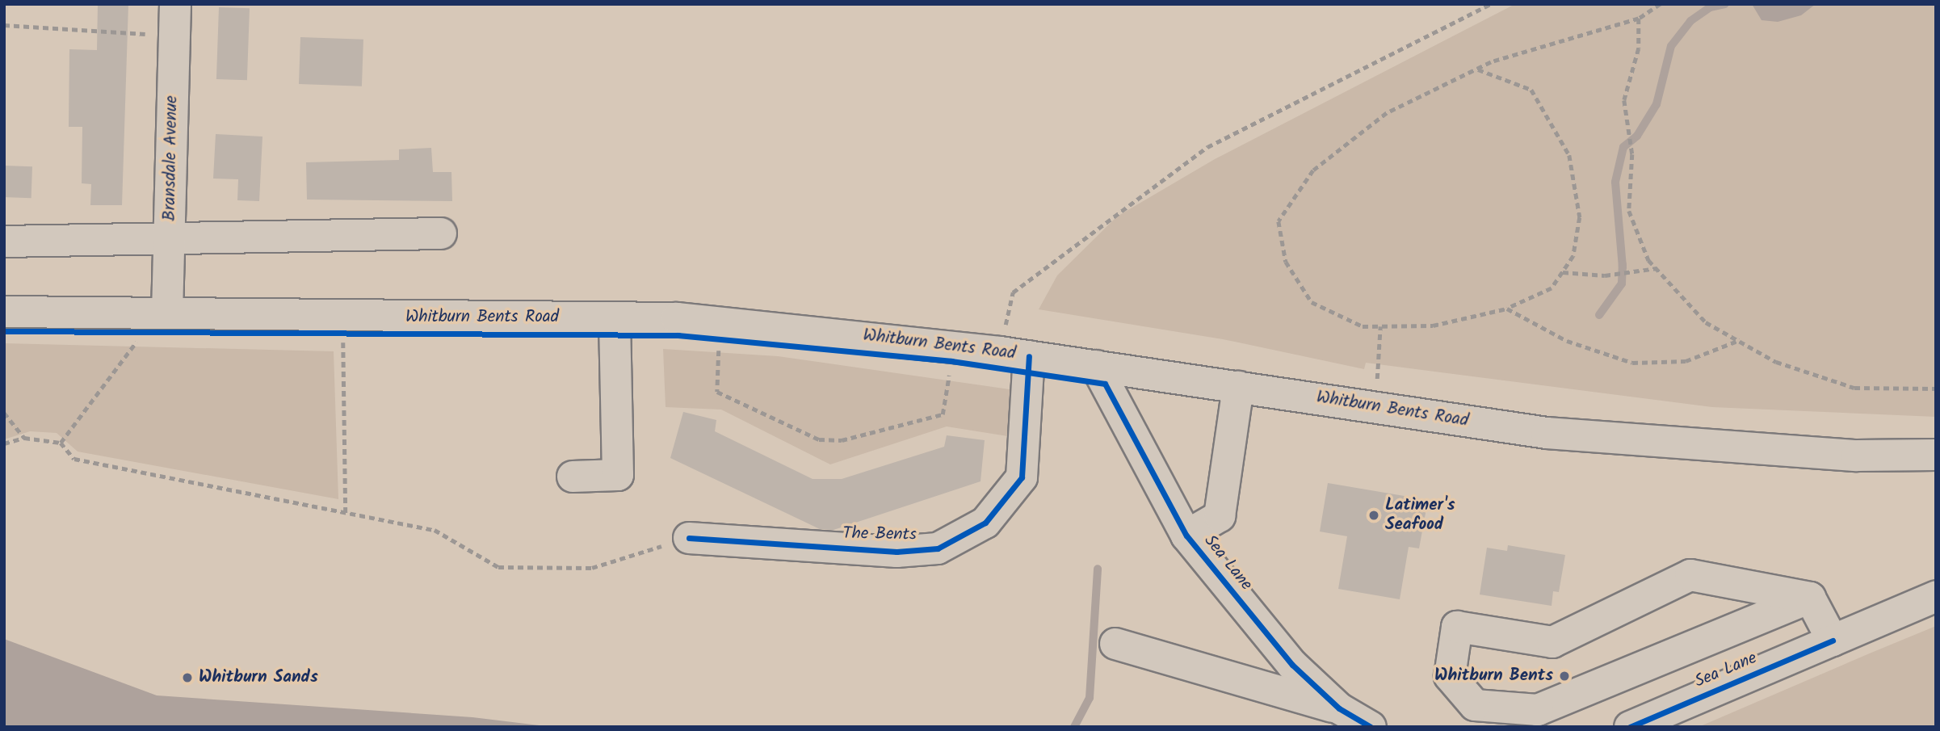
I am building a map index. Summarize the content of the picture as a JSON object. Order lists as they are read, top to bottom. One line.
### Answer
{"streets":{"street":["Bransdale Avenue","Whitburn Bents Road","The Bents","Sea Lane"]},"crossings":[["Bransdale Avenue","Whitburn Bents Road"],["Whitburn Bents Road","The Bents"],["Whitburn Bents Road","Sea Lane"]],"places":["Latimer's Seafood","Whitburn Bents","Whitburn Sands"]}
